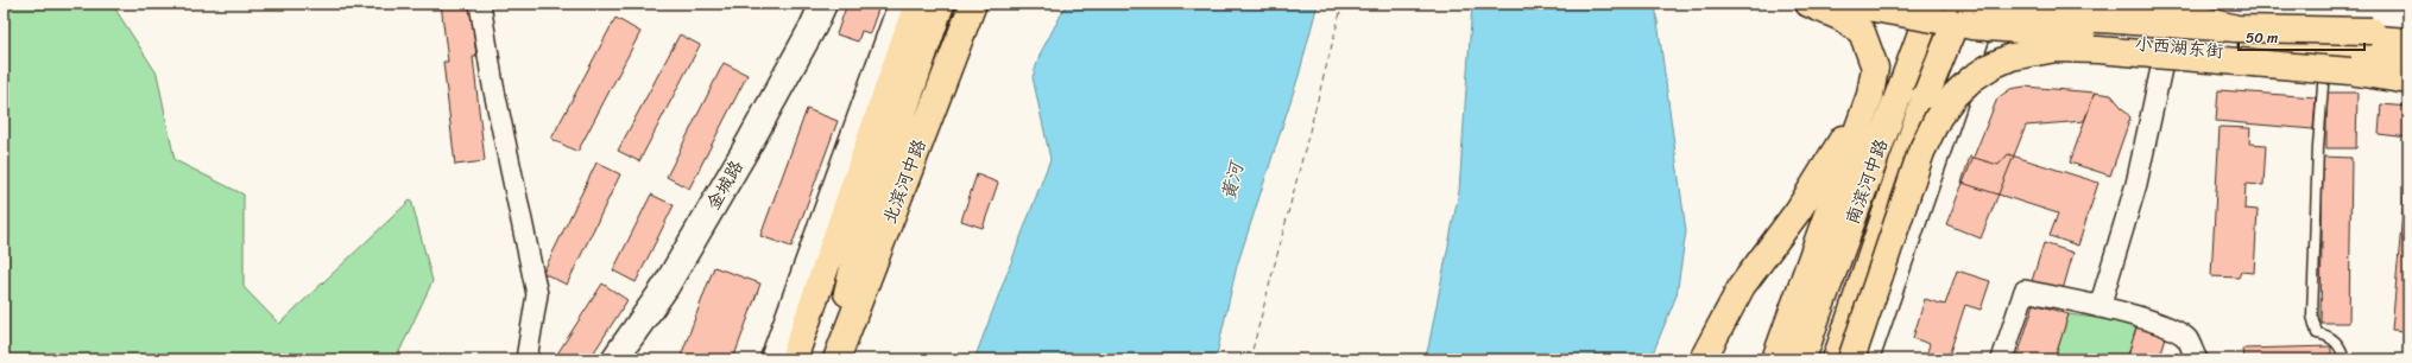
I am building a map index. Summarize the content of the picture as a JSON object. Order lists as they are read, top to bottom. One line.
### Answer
{"streets":{"main road":["北滨河中路","南滨河中路"],"street":["小西湖东街","金城路"]},"water":["黄河"],"scale_bar":"50 m"}
